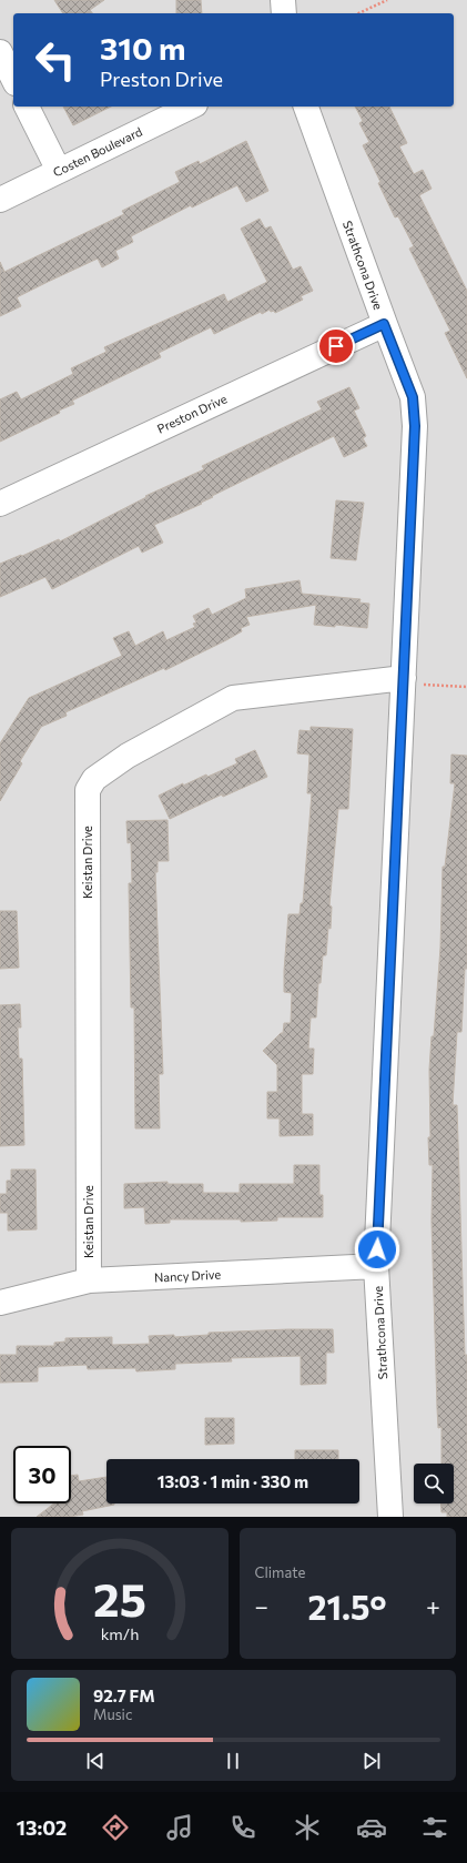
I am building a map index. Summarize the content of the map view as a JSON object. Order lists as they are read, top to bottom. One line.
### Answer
{"streets":{"street":["Costen Boulevard","Strathcona Drive","Preston Drive","Keistan Drive","Nancy Drive"]},"crossings":[["Strathcona Drive","Preston Drive"],["Strathcona Drive","Keistan Drive"],["Strathcona Drive","Nancy Drive"],["Keistan Drive","Nancy Drive"]],"page":{"turn":["310 m","Preston Drive"],"limit":"30","trip":"13:03 · 1 min · 330 m","tile":"Climate","heat":["−","21.5°","+"],"song":["92.7 FM","Music"],"tabs":"13:02","gauge":["25","km/h"]}}
